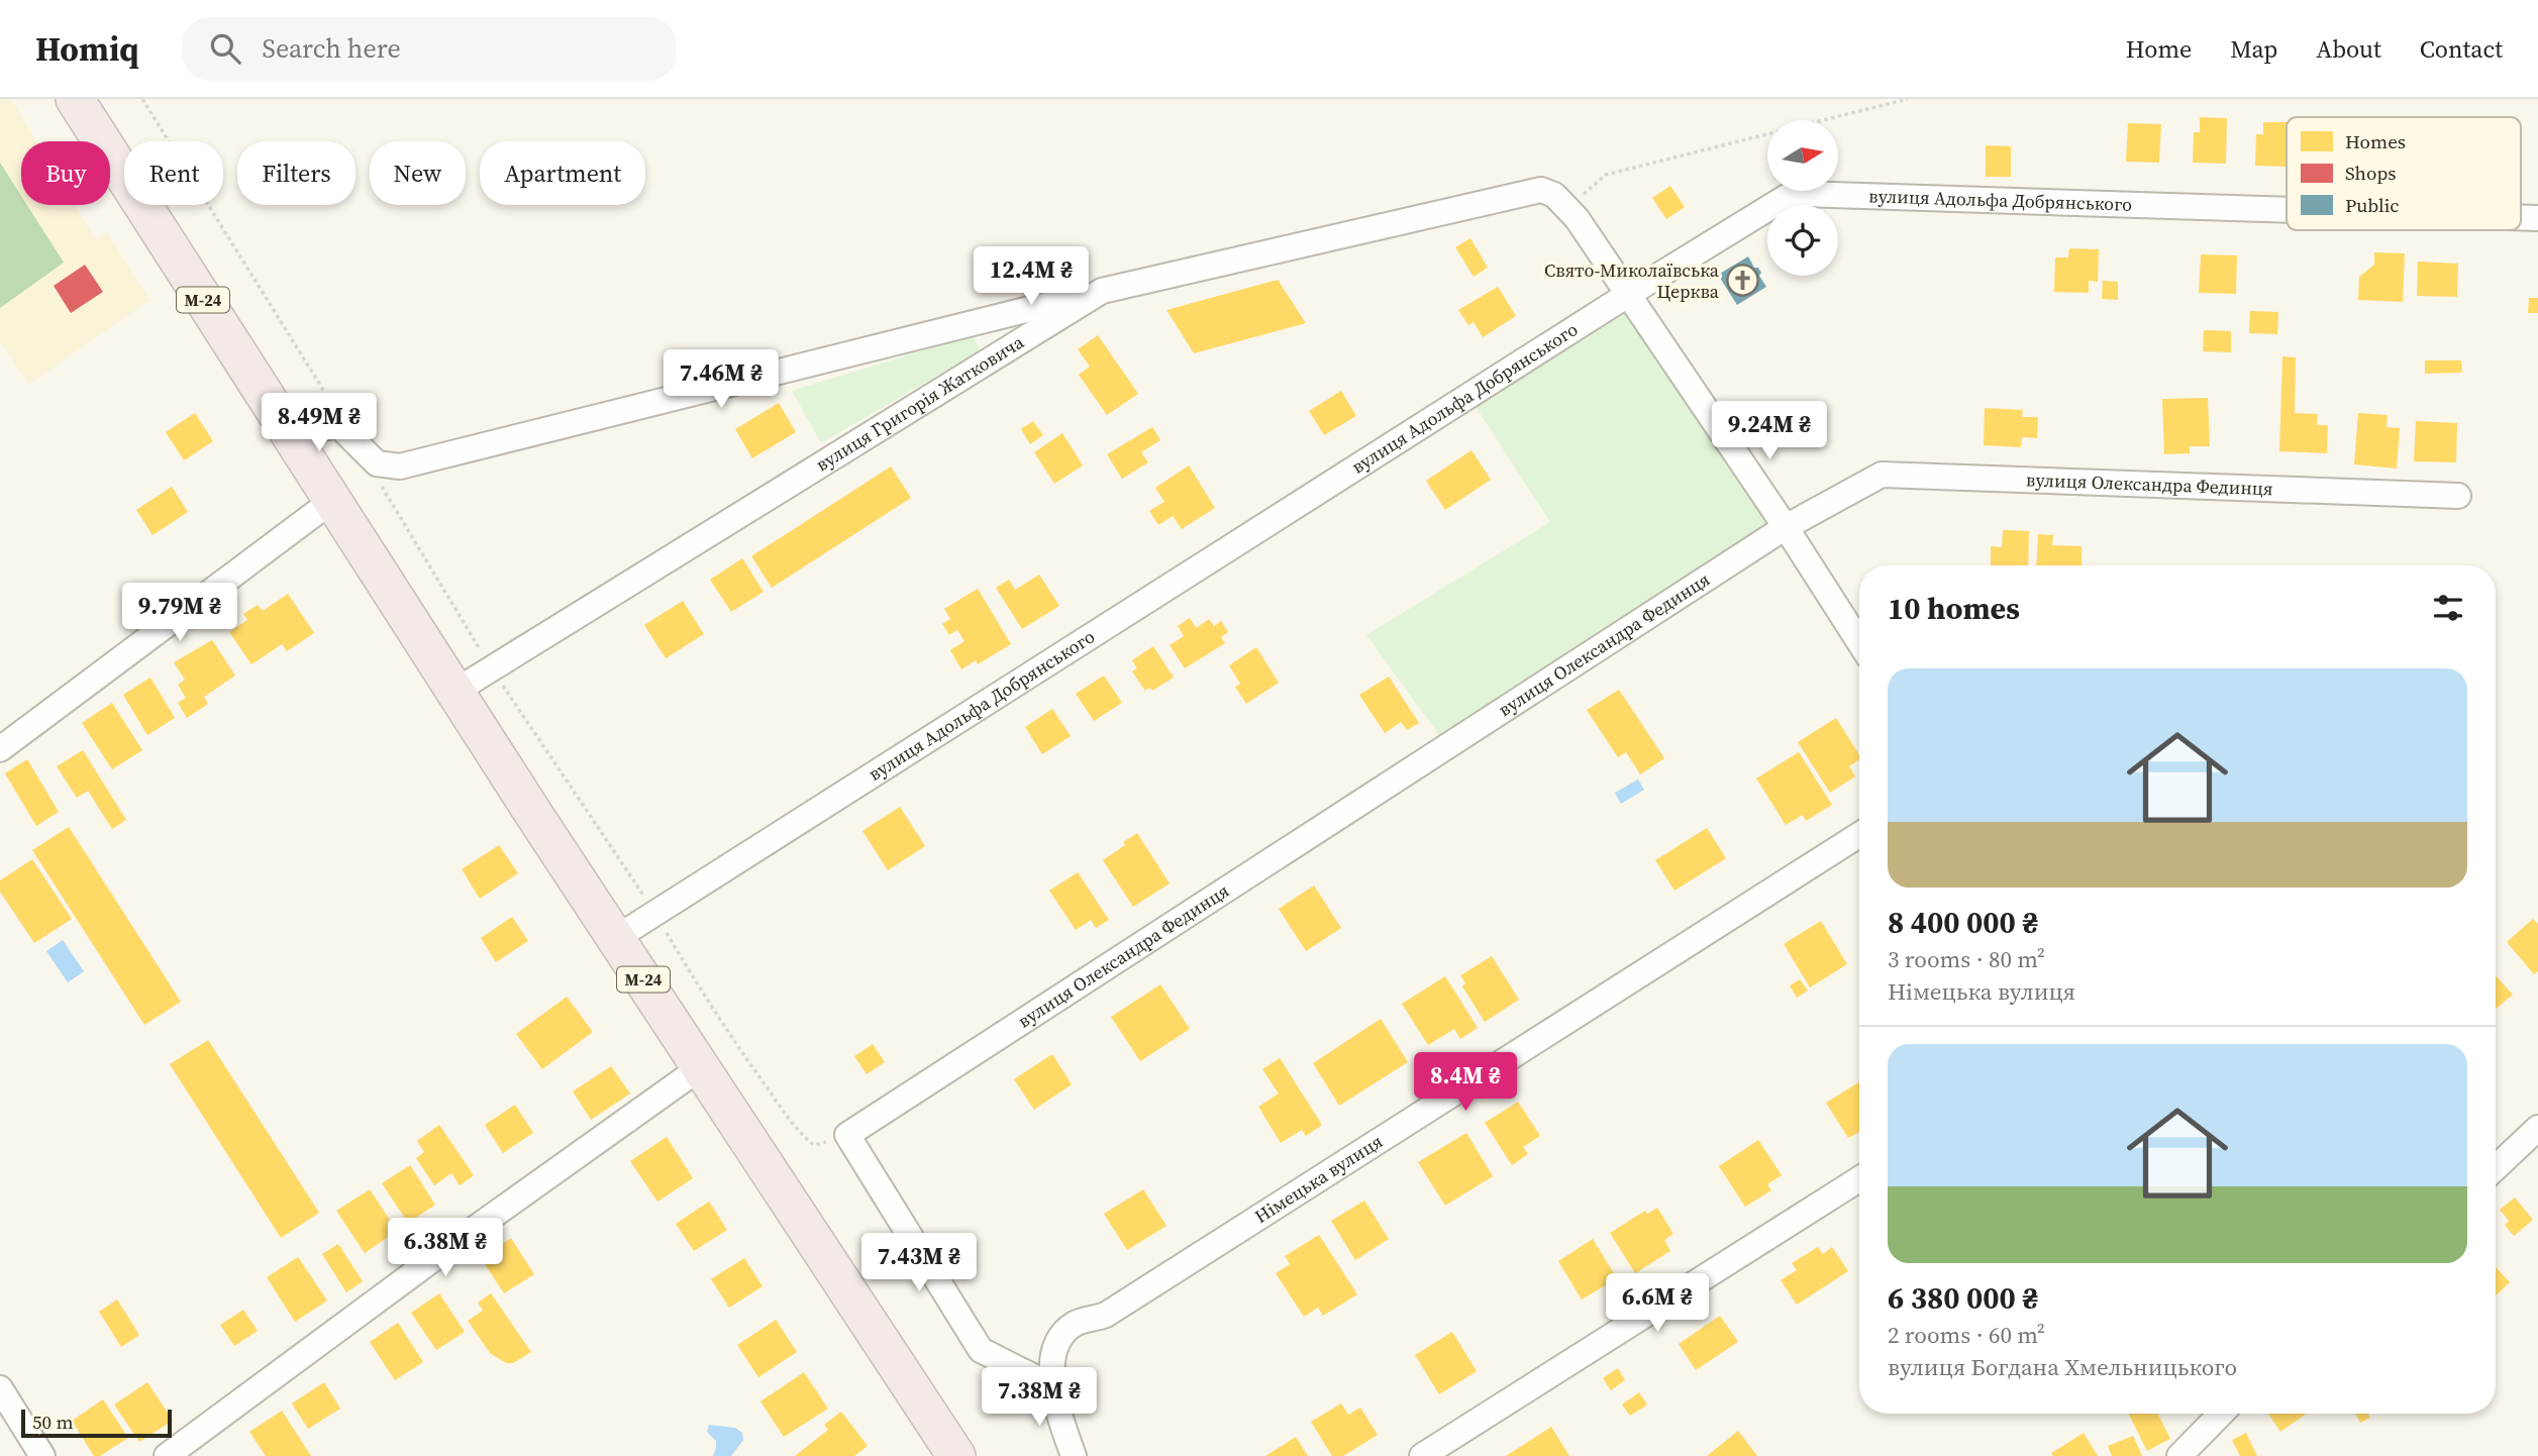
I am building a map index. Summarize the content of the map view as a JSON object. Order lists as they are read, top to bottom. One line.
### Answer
{"streets":{"highway":["М-24"],"street":["вулиця Адольфа Добрянського","вулиця Григорія Жатковича","вулиця Олександра Фединця","Німецька вулиця"]},"crossings":[["вулиця Адольфа Добрянського","М-24"],["вулиця Адольфа Добрянського","вулиця Григорія Жатковича"],["М-24","вулиця Григорія Жатковича"],["вулиця Григорія Жатковича","вулиця Олександра Фединця"]],"places":{"church":["Свято-Миколаївська Церква"]},"legend":["Homes","Shops","Public"],"scale_bar":"50 m","north":"right","page":{"header":"Homiq","search":"Search here","nav":["Home","Map","About","Contact"],"chip":["Buy","Rent","Filters","New","Apartment"],"price":["12.4M ₴","7.46M ₴","8.49M ₴","9.24M ₴","9.79M ₴","8.4M ₴","6.38M ₴","7.43M ₴","6.6M ₴","7.38M ₴"],"heading":"10 homes","list":[{"name":"8 400 000 ₴","note":"3 rooms · 80 m² · Німецька вулиця"},{"name":"6 380 000 ₴","note":"2 rooms · 60 m² · вулиця Богдана Хмельницького"}],"scale":"50 m"}}
